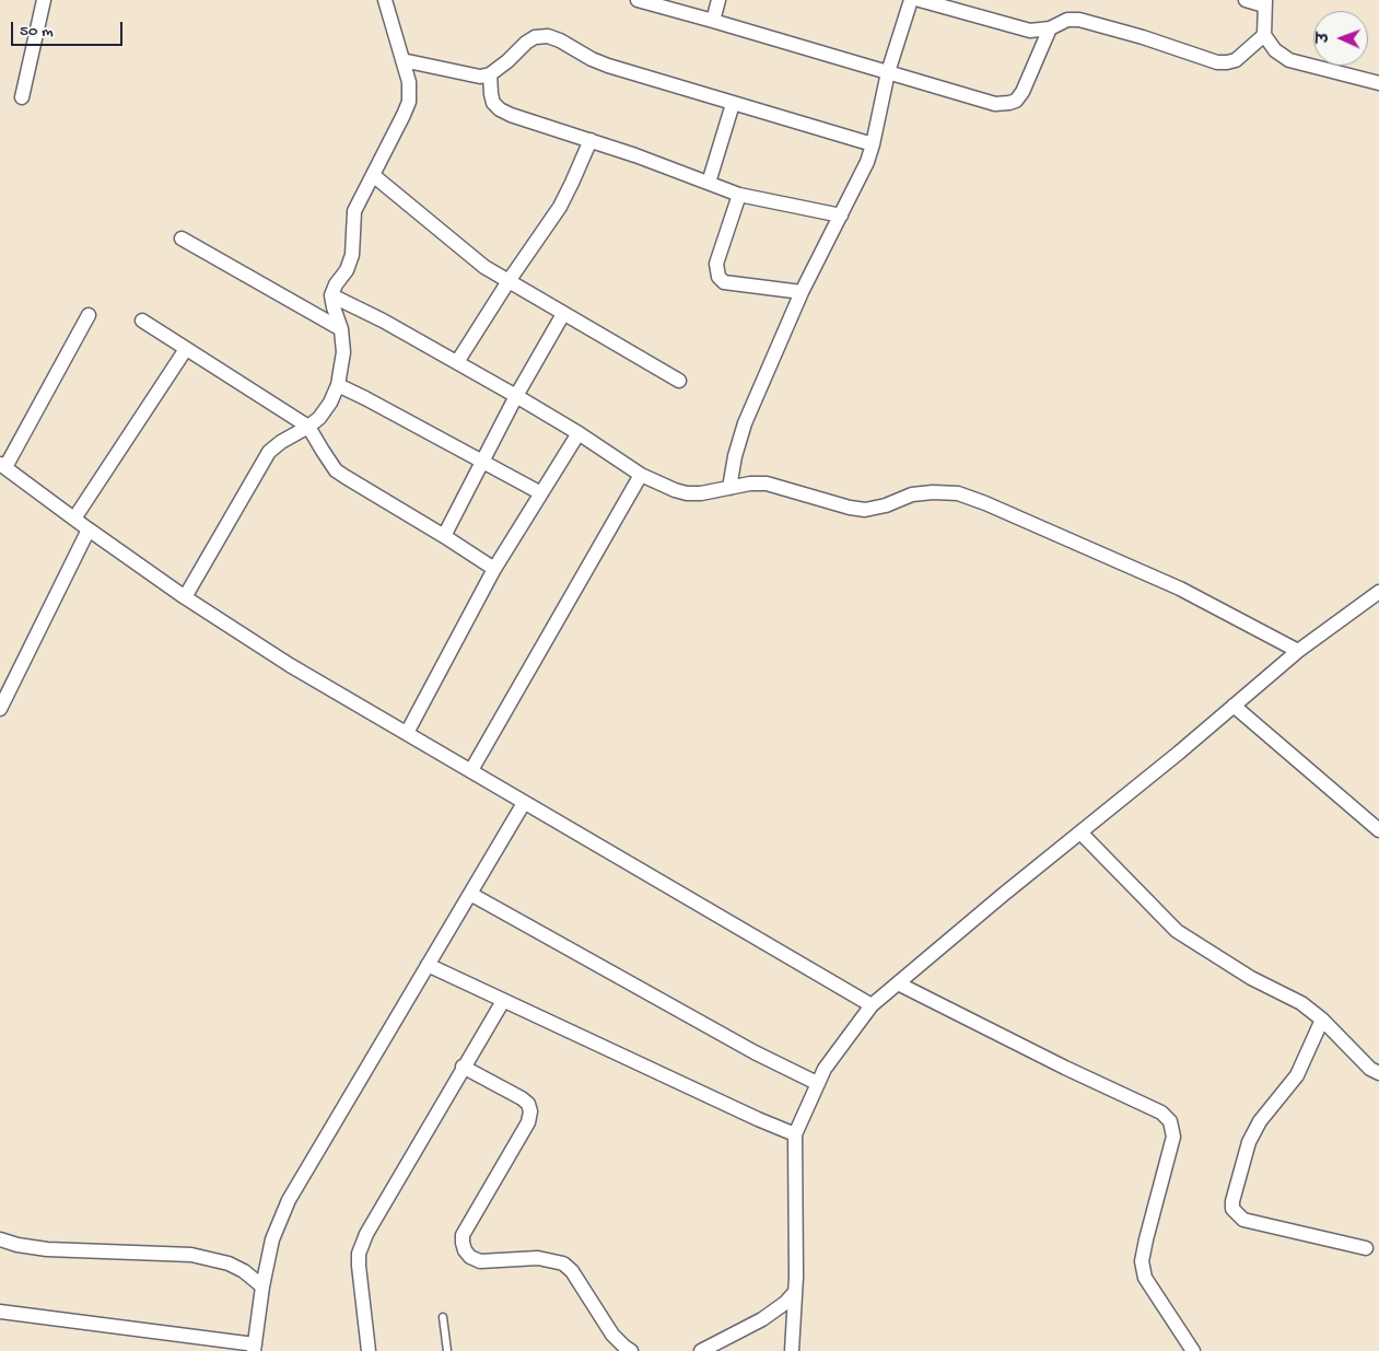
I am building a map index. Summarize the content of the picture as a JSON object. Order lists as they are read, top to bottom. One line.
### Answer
{"scale_bar":"50 m","north":"left"}
